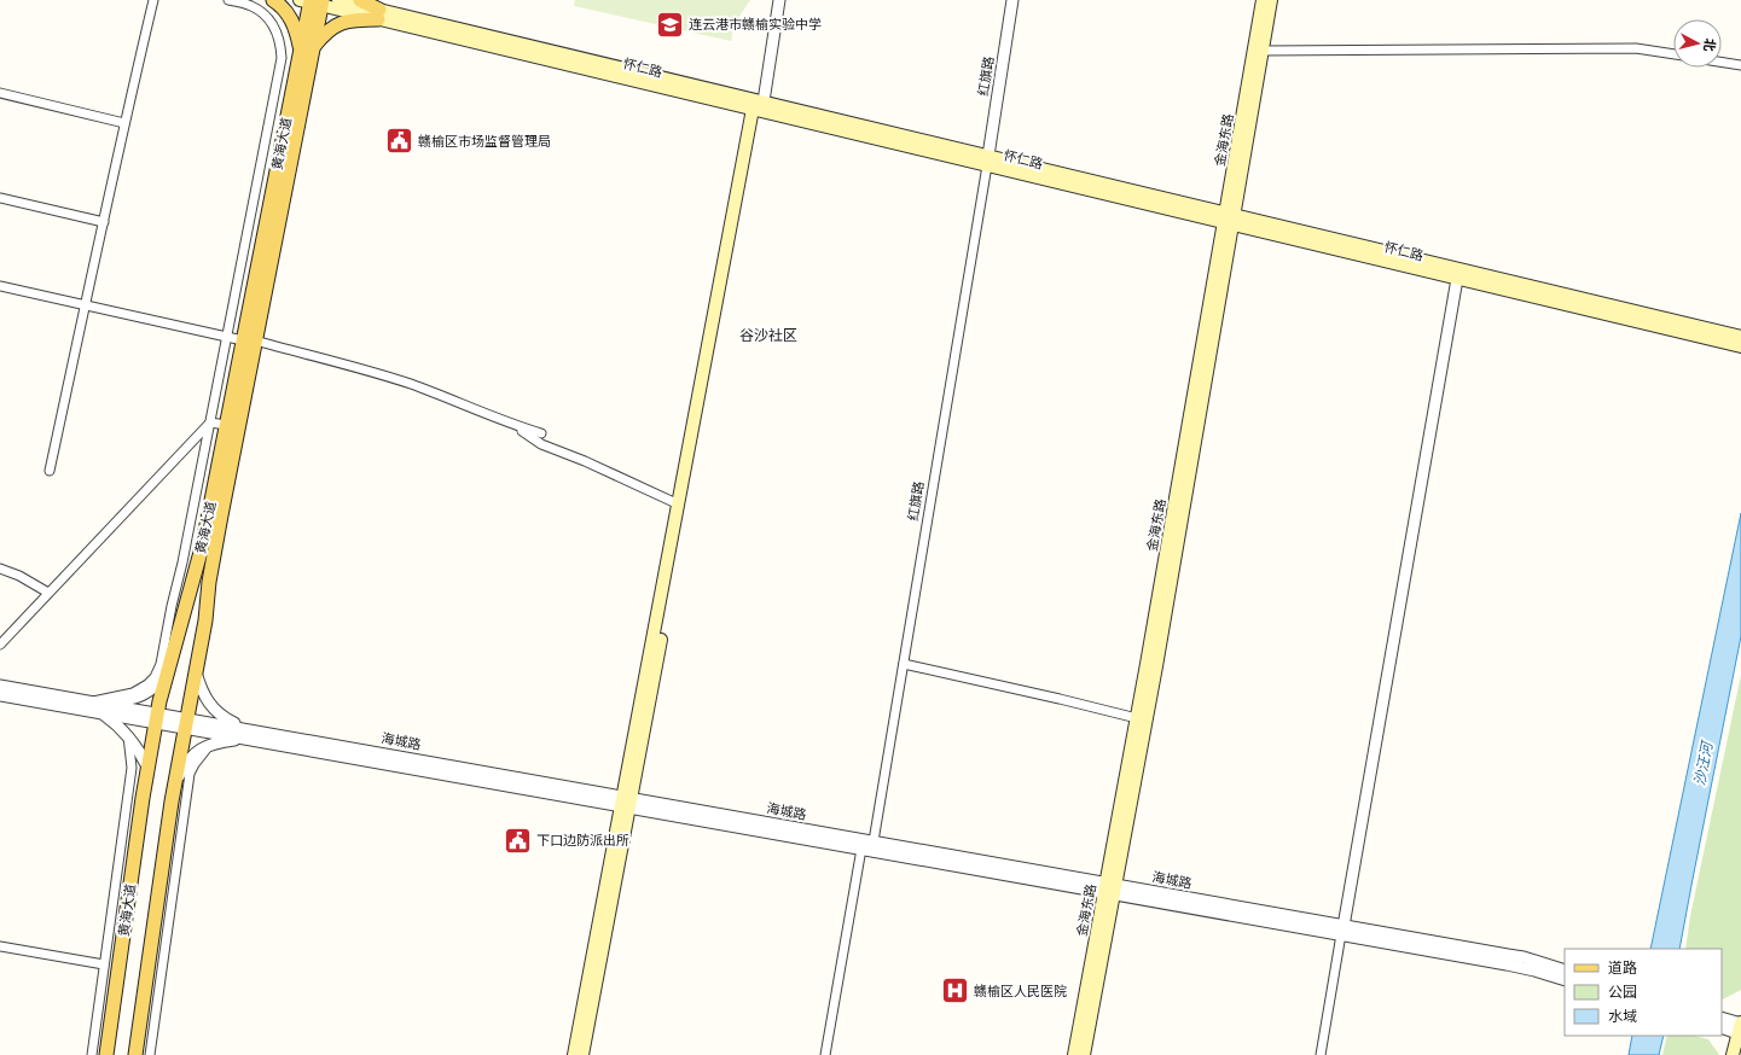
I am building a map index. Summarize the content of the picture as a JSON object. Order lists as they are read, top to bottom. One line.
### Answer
{"streets":{"main road":["怀仁路","金海东路","黄海大道"],"street":["红旗路","海城路"]},"crossings":[["怀仁路","红旗路"],["怀仁路","金海东路"],["怀仁路","黄海大道"],["红旗路","海城路"],["金海东路","海城路"],["黄海大道","海城路"]],"districts":["谷沙社区"],"water":["沙汪河"],"places":{"school or university":["连云港市赣榆实验中学"],"public building":["赣榆区市场监督管理局","下口边防派出所"],"hospital":["赣榆区人民医院"]},"legend":["道路","公园","水域"],"north":"right"}
